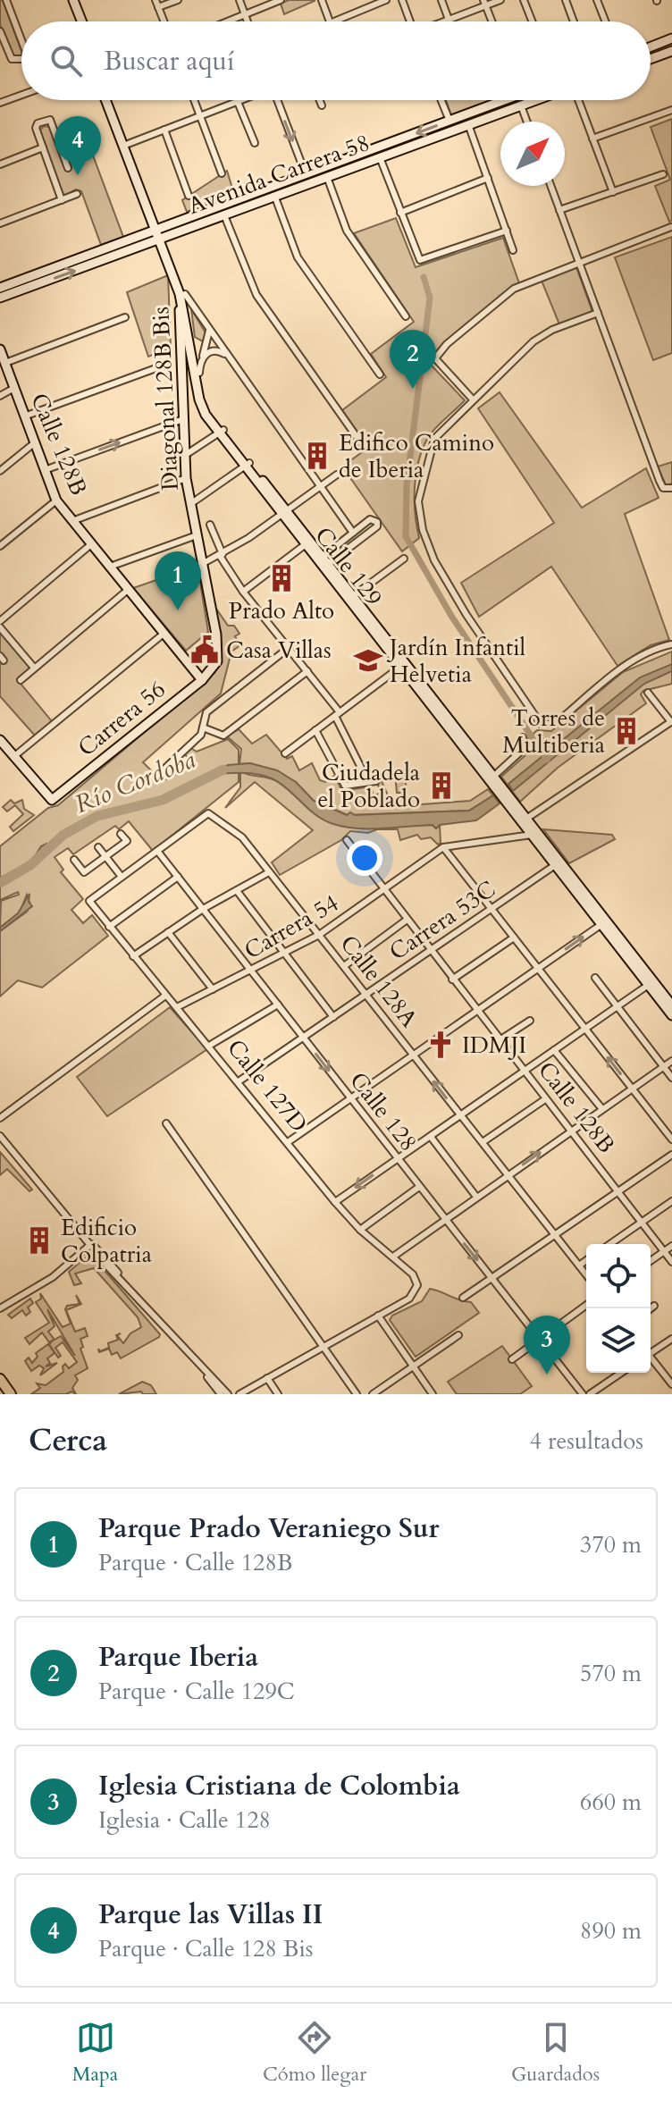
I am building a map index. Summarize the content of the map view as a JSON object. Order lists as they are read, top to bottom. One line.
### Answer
{"streets":{"main road":["Avenida Carrera 58","Diagonal 128B Bis","Calle 128B","Calle 129","Carrera 56"],"street":["Carrera 53C","Carrera 54","Calle 128A","Calle 127D","Calle 128"]},"crossings":[["Avenida Carrera 58","Calle 129"],["Diagonal 128B Bis","Calle 129"],["Diagonal 128B Bis","Carrera 56"],["Calle 128B","Carrera 56"],["Calle 128B","Carrera 53C"],["Calle 128B","Carrera 54"],["Calle 129","Carrera 53C"],["Calle 129","Carrera 54"],["Carrera 53C","Calle 128A"],["Carrera 53C","Calle 127D"],["Carrera 53C","Calle 128"],["Carrera 54","Calle 128A"],["Carrera 54","Calle 127D"],["Carrera 54","Calle 128"],["Calle 128A","Calle 128"]],"water":["Río Cordoba"],"places":{"building":["Edifico Camino de Iberia","Prado Alto","Torres de Multiberia","Ciudadela el Poblado","Edificio Colpatria"],"public building":["Casa Villas"],"school or university":["Jardín Infantil Helvetia"],"church":["IDMJI"]},"north":"top right","page":{"search":"Buscar aquí","pins":["4","2","1","3"],"heading":["Cerca","4 resultados"],"list":[{"mark":"1","name":"Parque Prado Veraniego Sur","note":"Parque · Calle 128B","value":"370 m"},{"mark":"2","name":"Parque Iberia","note":"Parque · Calle 129C","value":"570 m"},{"mark":"3","name":"Iglesia Cristiana de Colombia","note":"Iglesia · Calle 128","value":"660 m"},{"mark":"4","name":"Parque las Villas II","note":"Parque · Calle 128 Bis","value":"890 m"}],"nav":["Mapa","Cómo llegar","Guardados"]}}
